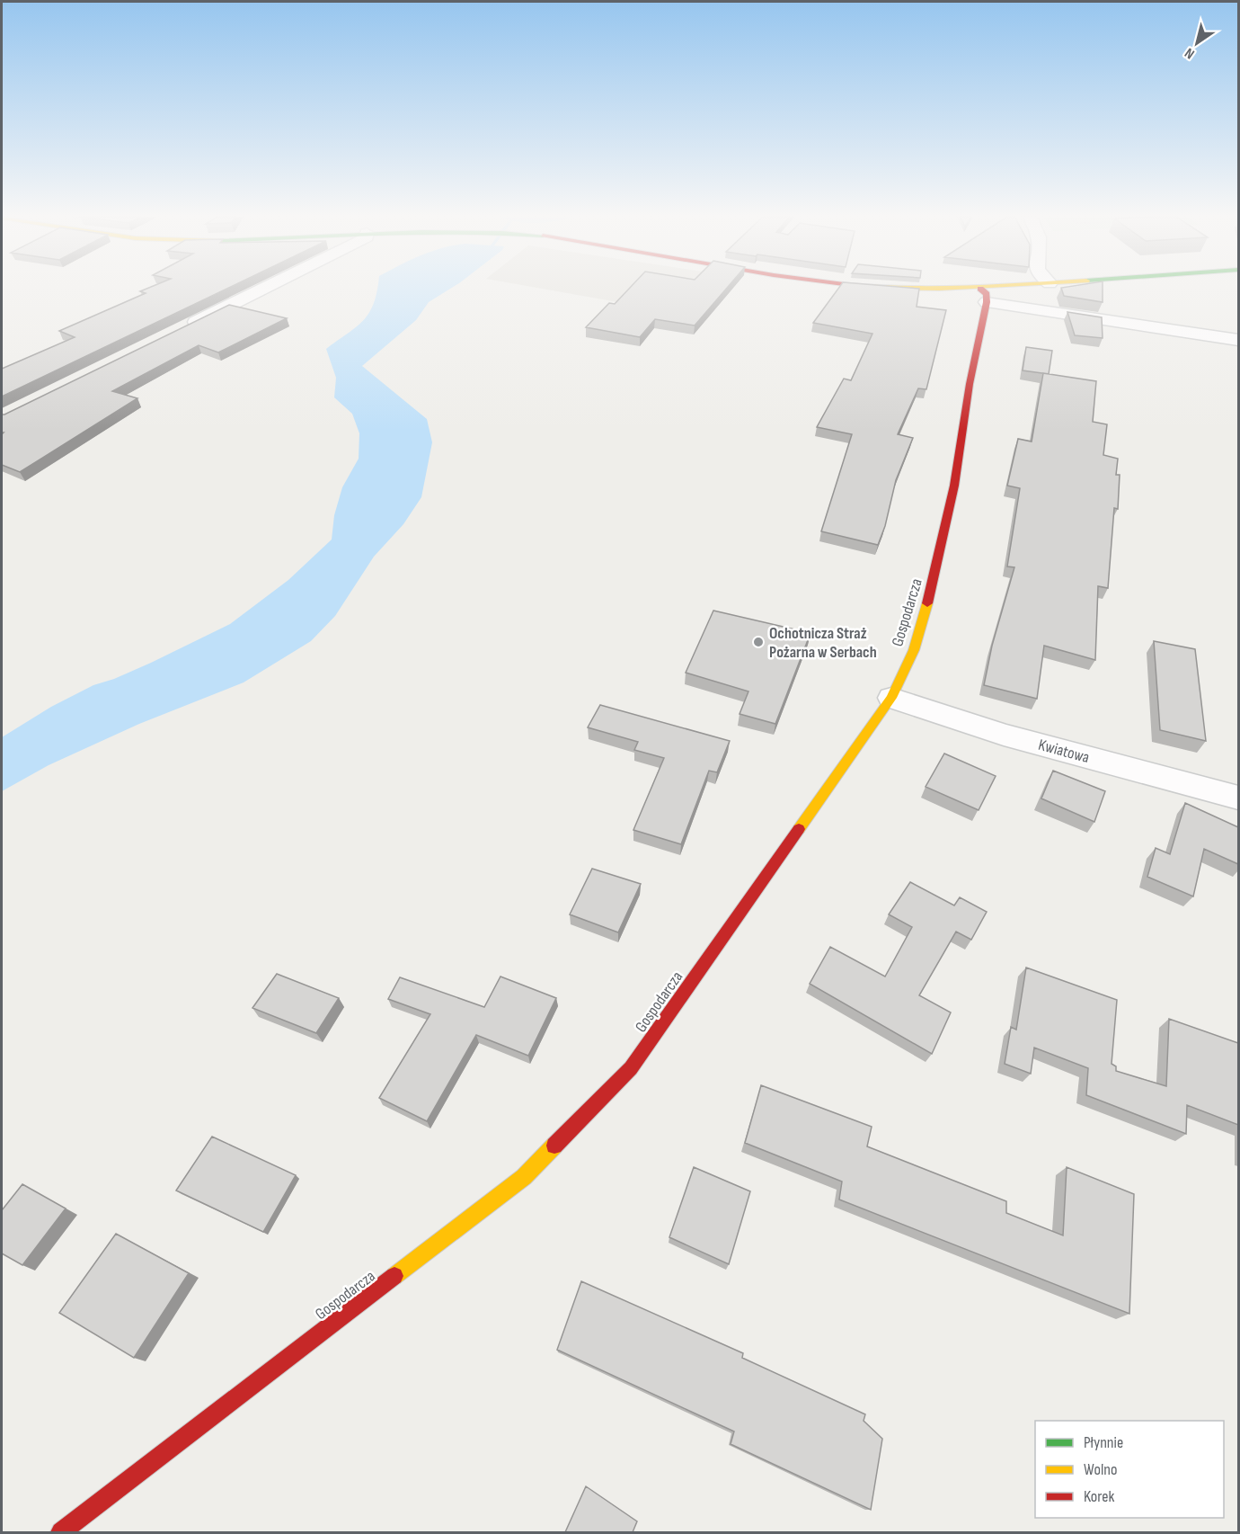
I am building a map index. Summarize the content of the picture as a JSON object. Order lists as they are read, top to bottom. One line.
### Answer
{"streets":{"main road":["Gospodarcza"],"street":["Kwiatowa"]},"crossings":[["Gospodarcza","Kwiatowa"]],"places":["Ochotnicza Straż Pożarna w Serbach"],"legend":["Płynnie","Wolno","Korek"],"north":"bottom left"}
